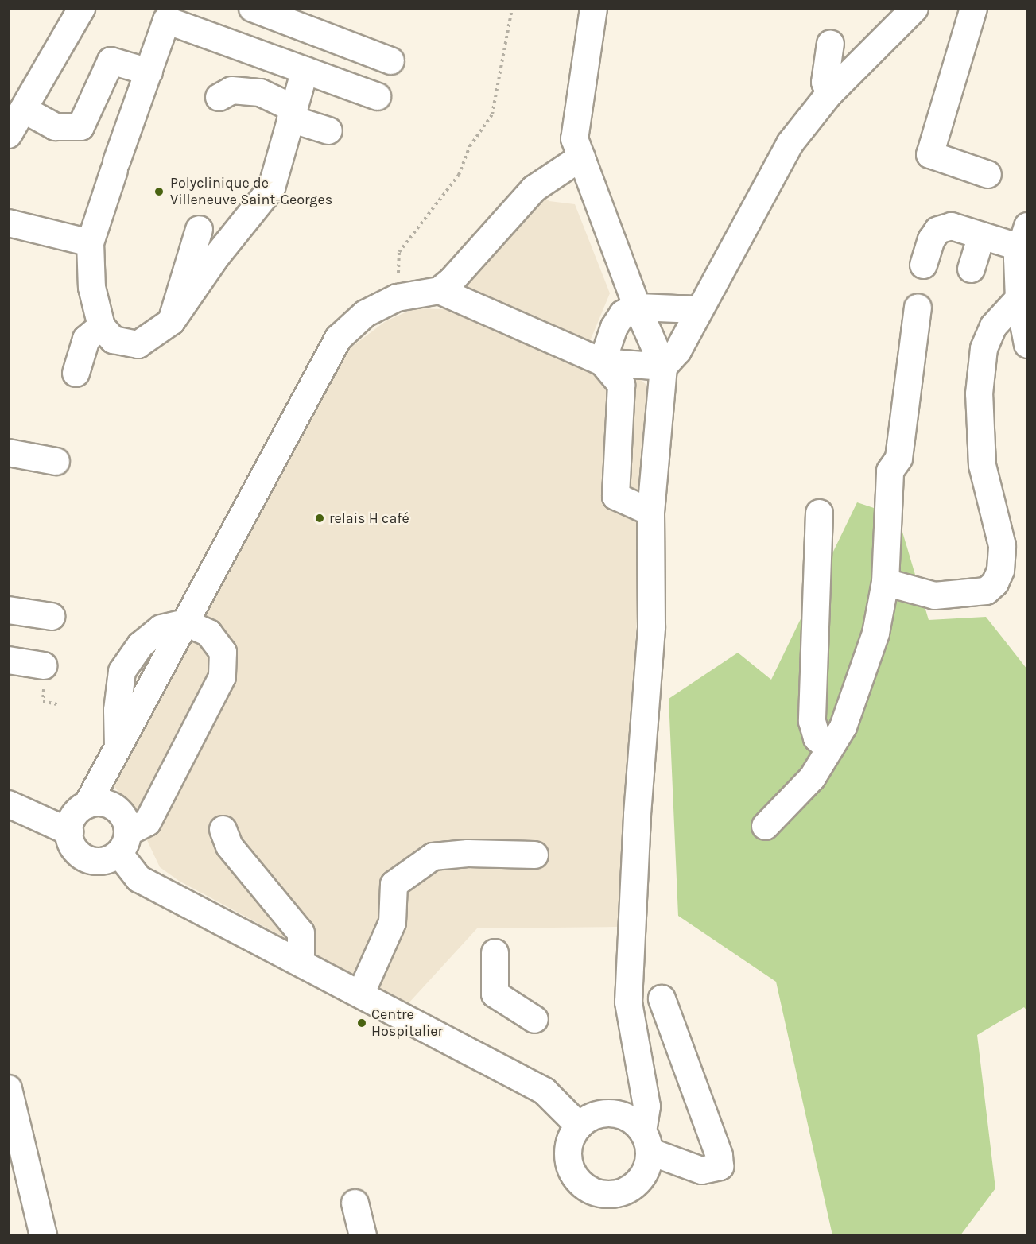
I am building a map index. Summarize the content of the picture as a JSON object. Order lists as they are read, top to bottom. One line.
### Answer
{"places":["Polyclinique de Villeneuve Saint-Georges","relais H café","Centre Hospitalier"]}
